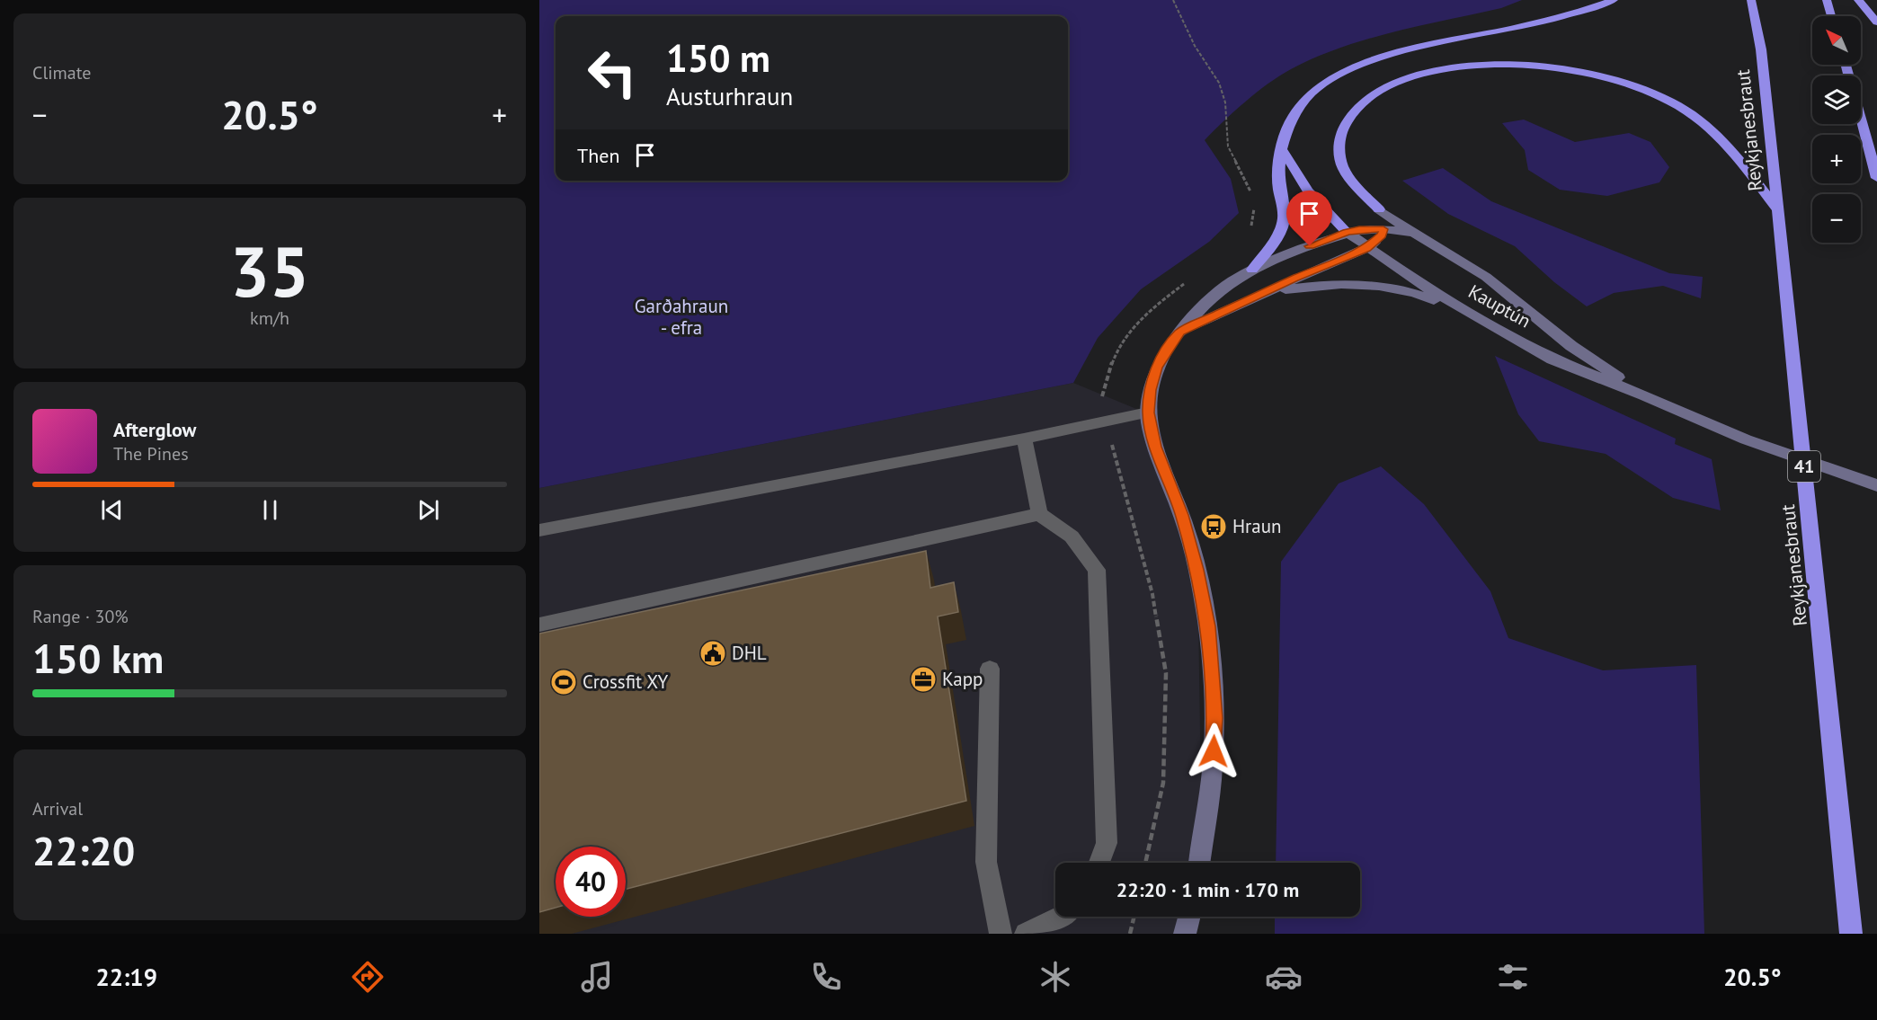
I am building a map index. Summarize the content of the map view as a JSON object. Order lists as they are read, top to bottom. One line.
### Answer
{"streets":{"highway":["Reykjanesbraut","41"],"street":["Kauptún"]},"parks":["Garðahraun - efra"],"places":{"bus stop":["Hraun"],"public building":["DHL"],"office":["Kapp"],"sports":["Crossfit XY"]},"north":"top left","page":{"tile":["Climate",["35","km/h"],["Range · 30%","150 km"],["Arrival","22:20"]],"map_buttons":["+","−"],"turn":["150 m","Austurhraun"],"heat":["−","20.5°","+"],"then":"Then","song":["Afterglow","The Pines"],"limit":"40","trip":"22:20 · 1 min · 170 m","tabs":["22:19","20.5°"]}}
